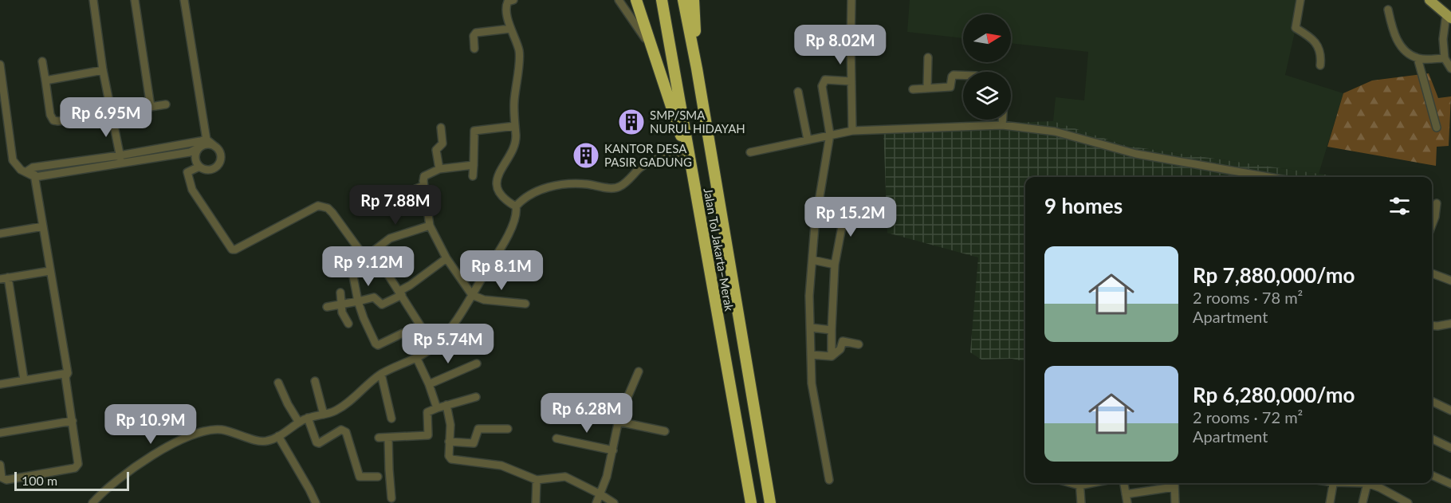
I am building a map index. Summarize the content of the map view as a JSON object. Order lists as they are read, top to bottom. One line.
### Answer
{"streets":{"highway":["Jalan Tol Jakarta–Merak"]},"places":{"building":["SMP/SMA NURUL HIDAYAH","KANTOR DESA PASIR GADUNG"]},"scale_bar":"100 m","north":"right","page":{"price":["Rp 8.02M","Rp 6.95M","Rp 7.88M","Rp 15.2M","Rp 9.12M","Rp 8.1M","Rp 5.74M","Rp 6.28M","Rp 10.9M"],"heading":"9 homes","list":[{"name":"Rp 7,880,000/mo","note":"2 rooms · 78 m² · Apartment"},{"name":"Rp 6,280,000/mo","note":"2 rooms · 72 m² · Apartment"}],"scale":"100 m"}}
